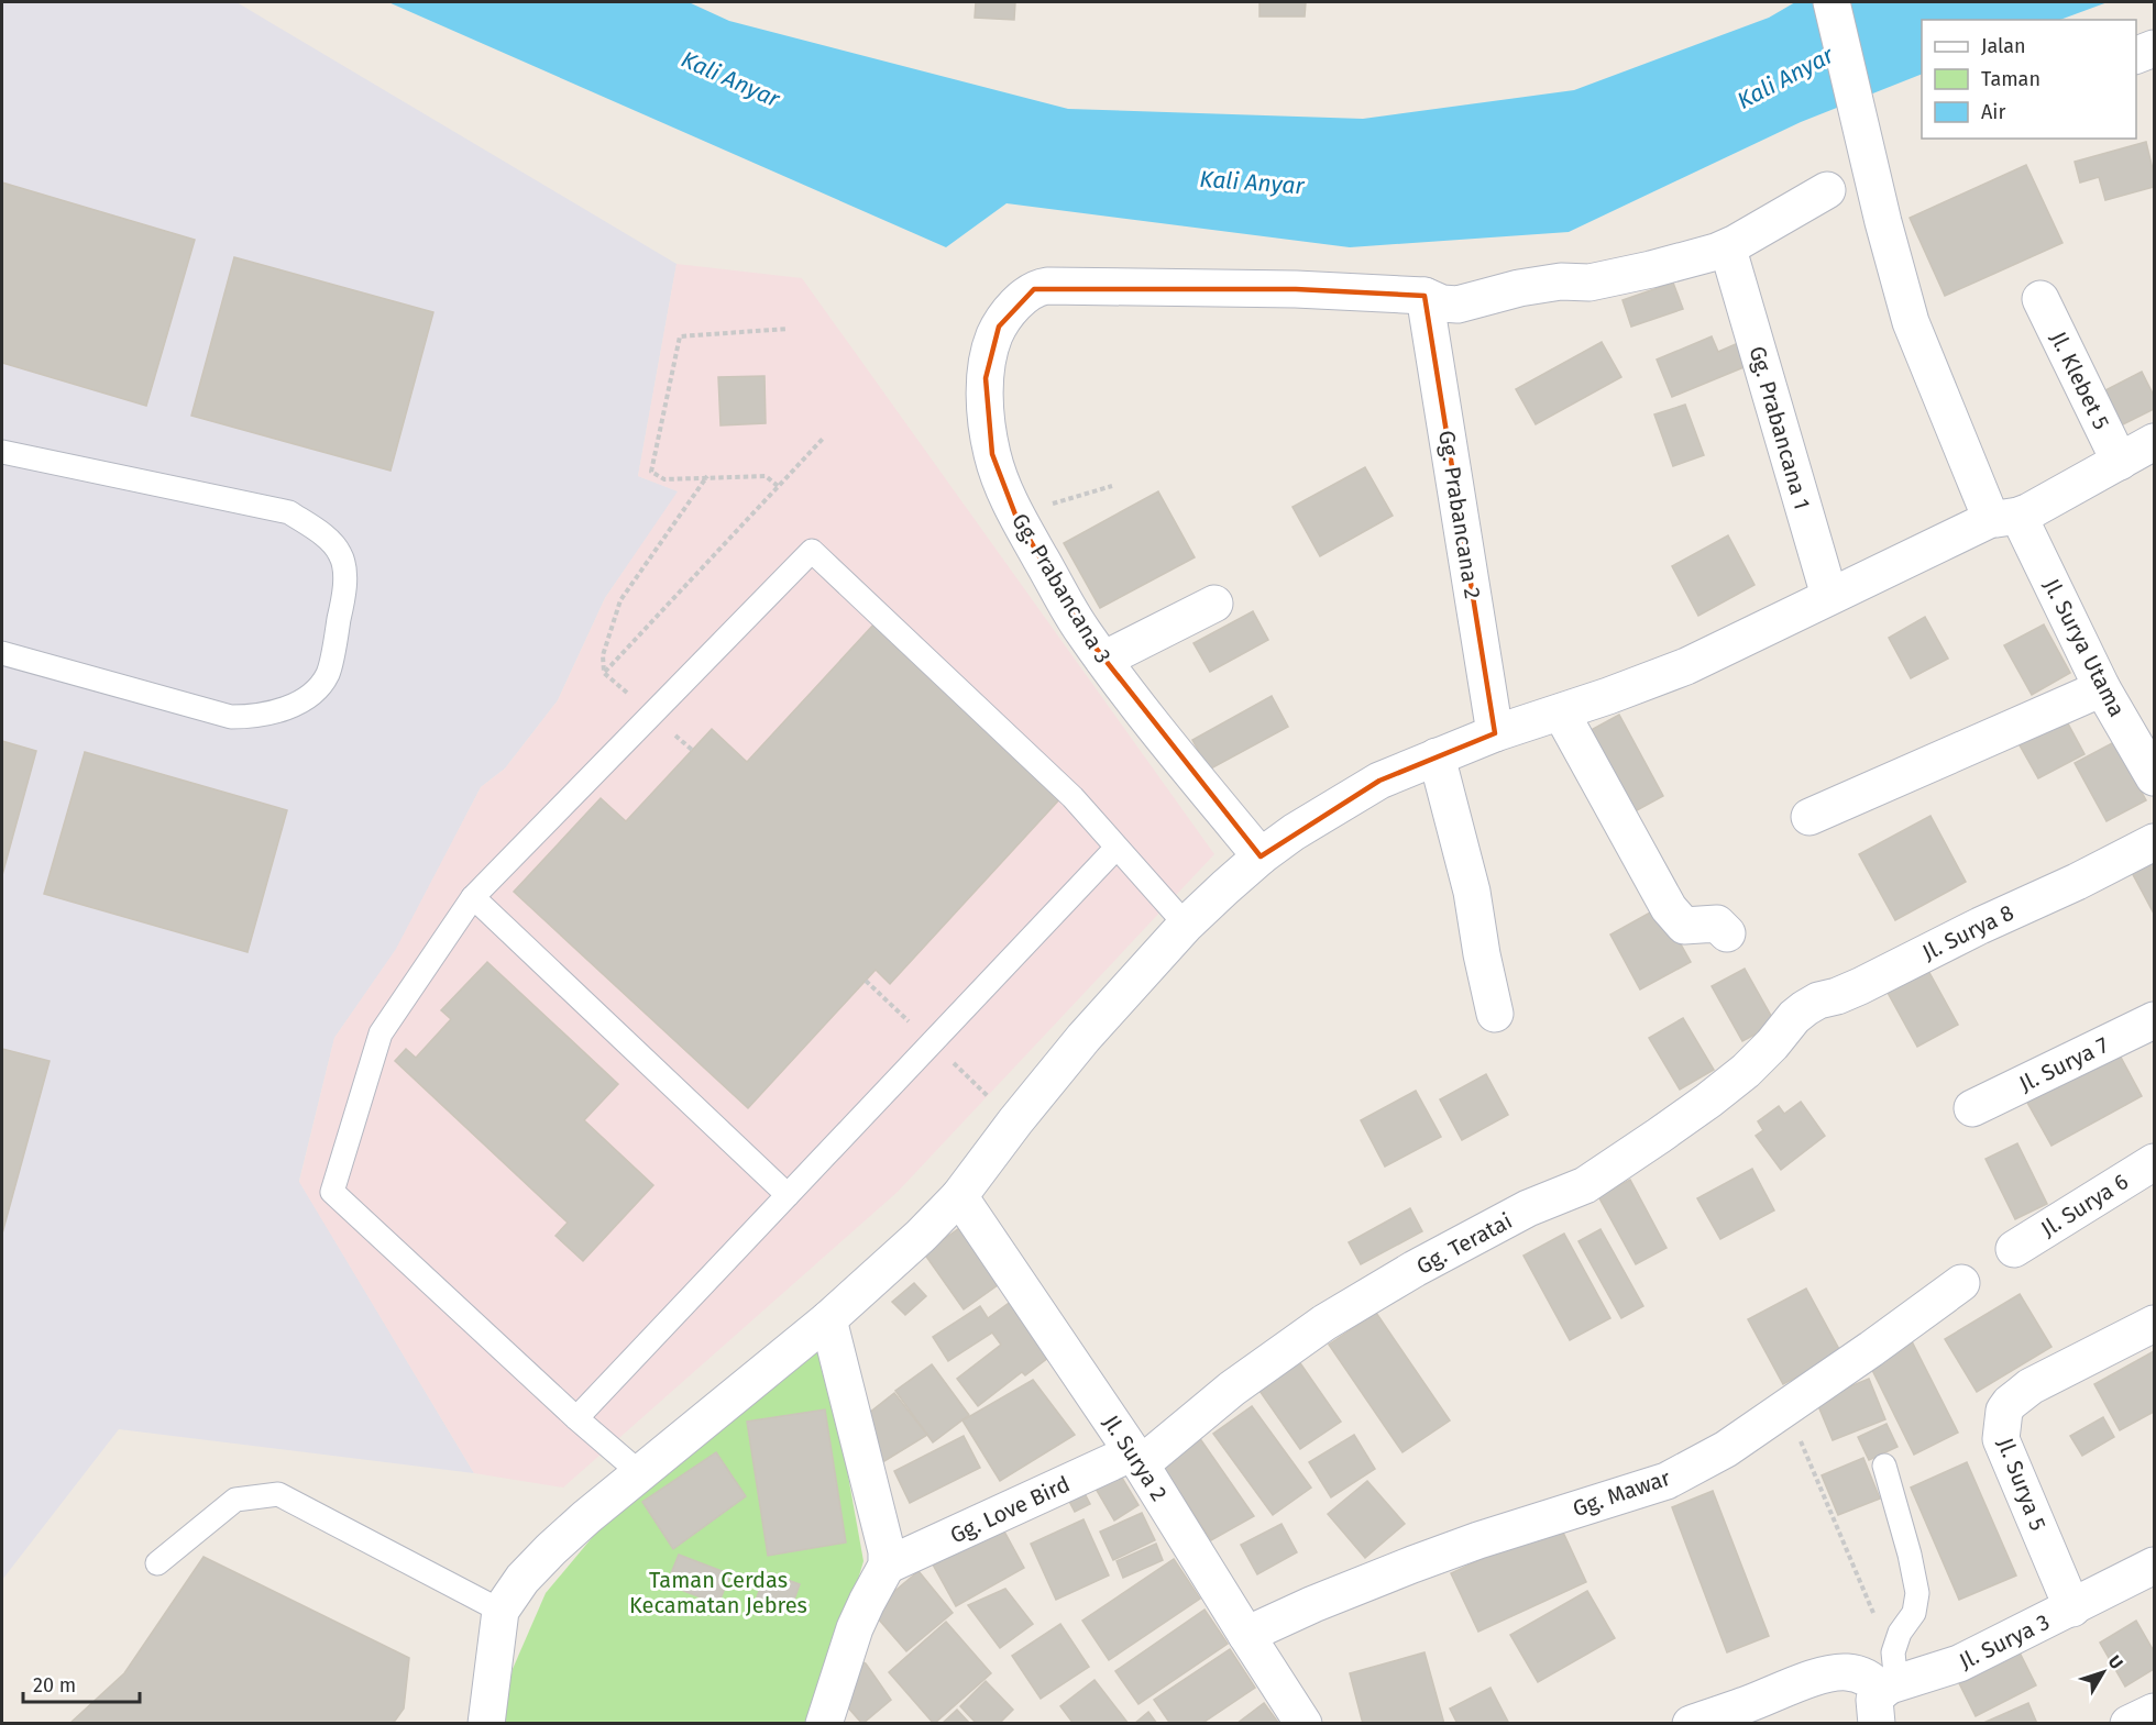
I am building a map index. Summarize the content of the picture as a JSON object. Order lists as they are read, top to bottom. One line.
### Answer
{"streets":{"street":["Jl. Klebet 5","Gg. Prabancana 1","Gg. Prabancana 2","Gg. Prabancana 3","Jl. Surya Utama","Jl. Surya 8","Jl. Surya 7","Jl. Surya 6","Gg. Teratai","Jl. Surya 2","Jl. Surya 5","Gg. Mawar","Gg. Love Bird","Jl. Surya 3"]},"crossings":[["Gg. Prabancana 2","Gg. Prabancana 3"],["Jl. Surya 8","Gg. Teratai"],["Gg. Teratai","Jl. Surya 2"],["Gg. Teratai","Gg. Love Bird"],["Jl. Surya 2","Gg. Mawar"],["Jl. Surya 2","Gg. Love Bird"],["Jl. Surya 5","Jl. Surya 3"]],"water":["Kali Anyar"],"parks":["Taman Cerdas Kecamatan Jebres"],"legend":["Jalan","Taman","Air"],"scale_bar":"20 m","north":"top right"}
